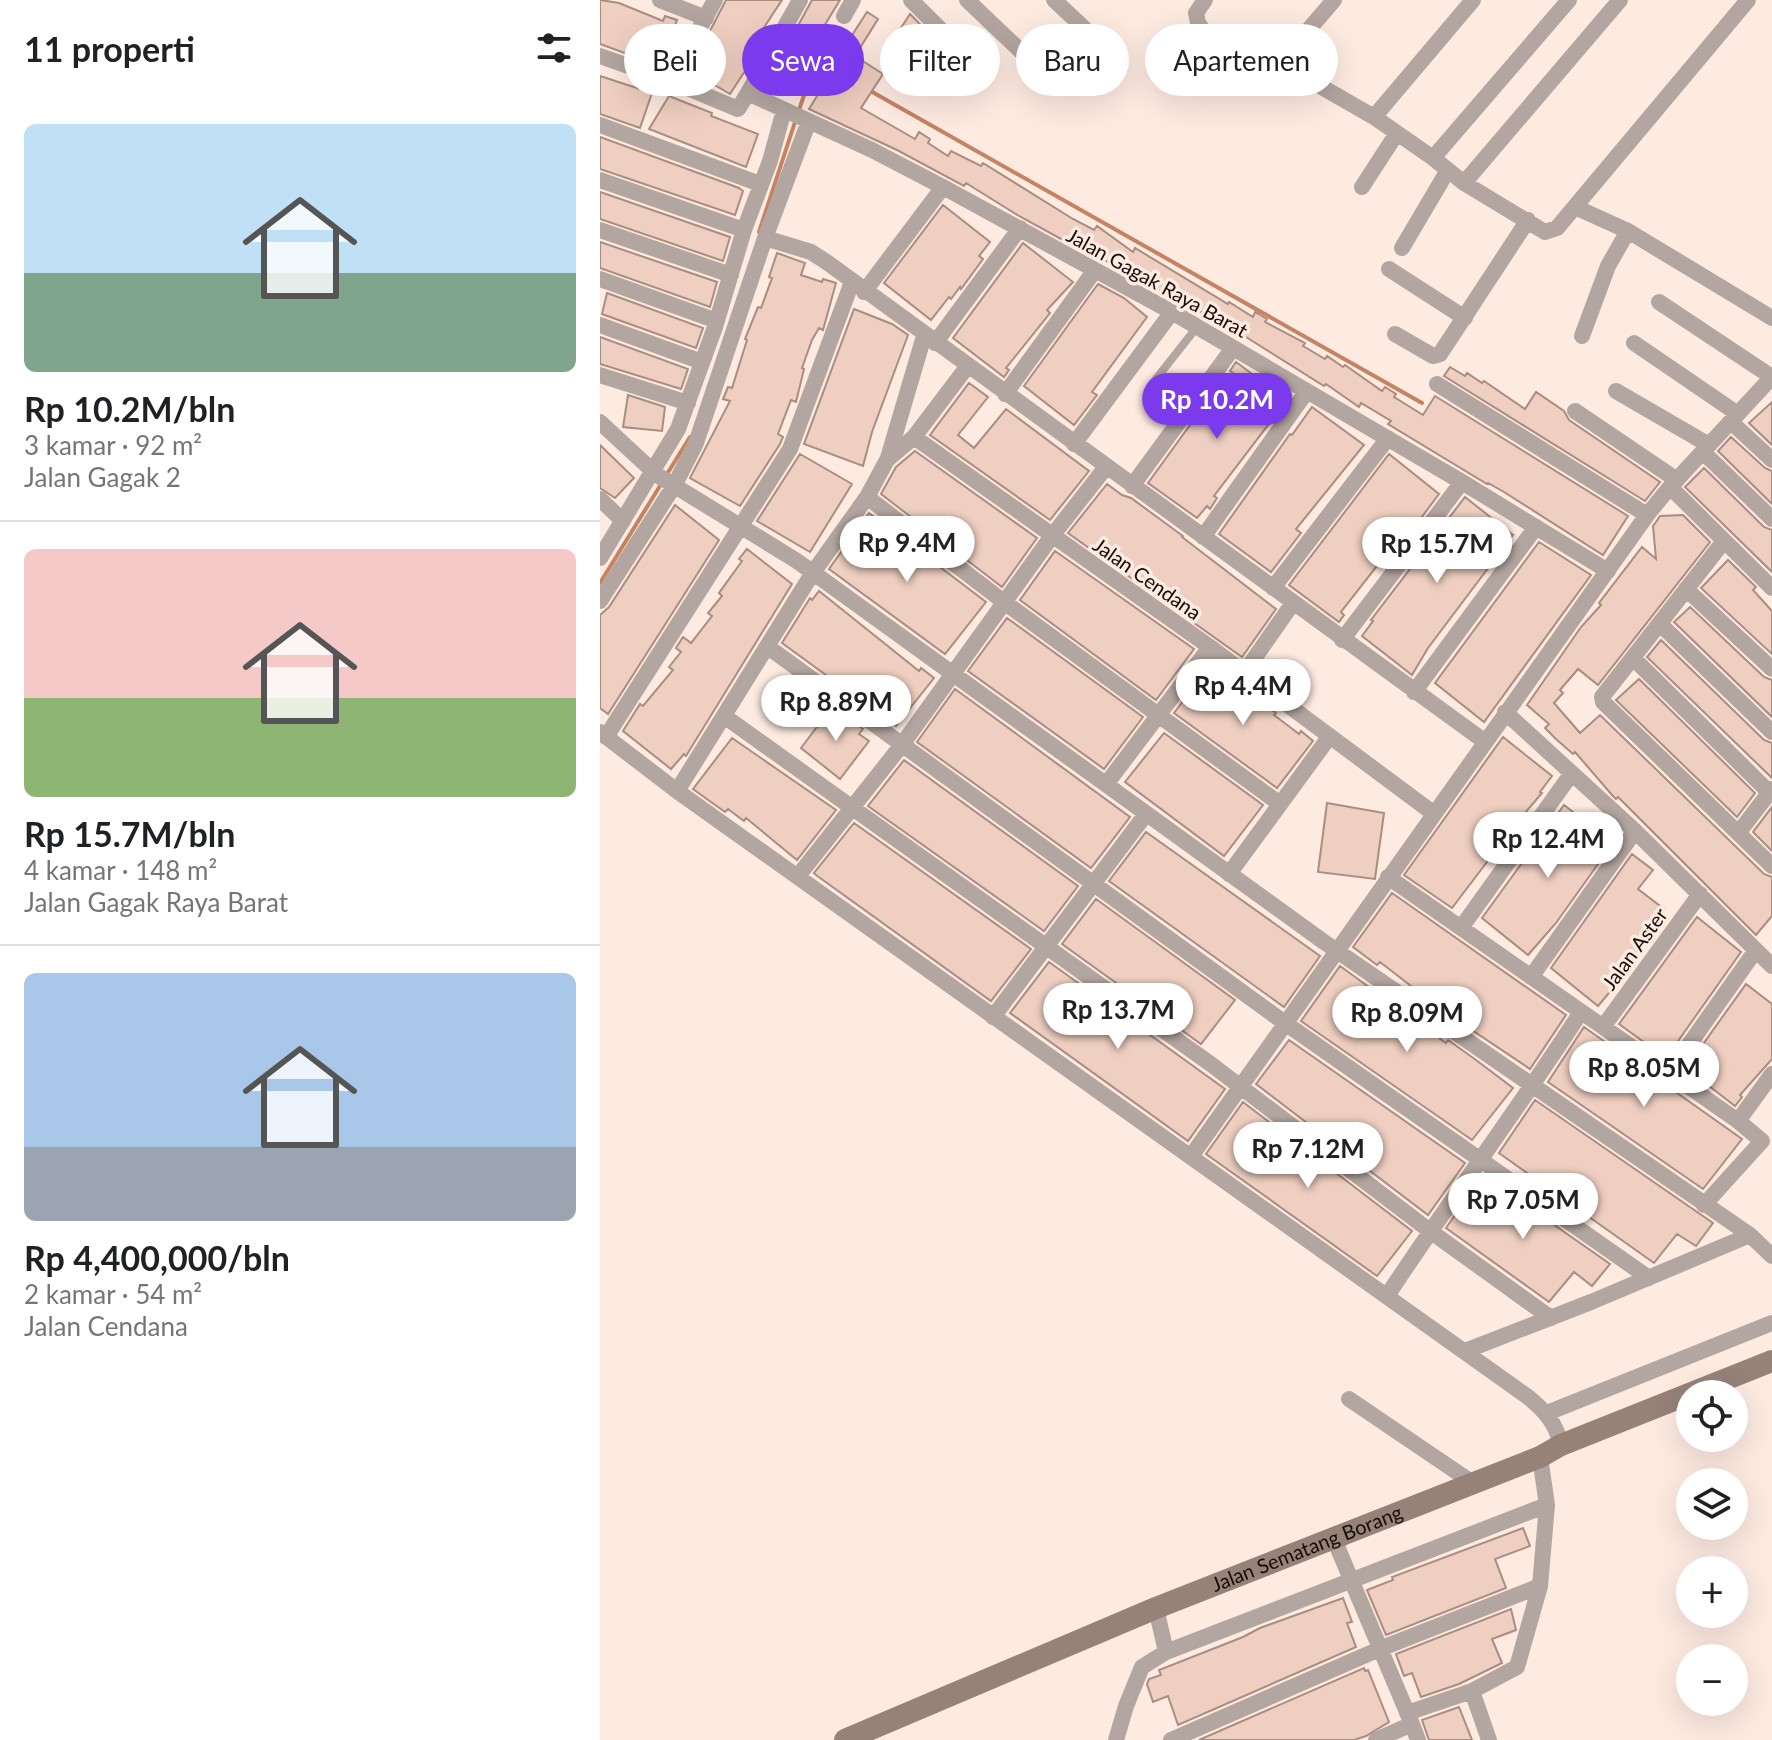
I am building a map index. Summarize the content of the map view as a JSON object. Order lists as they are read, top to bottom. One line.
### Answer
{"streets":{"street":["Jalan Gagak Raya Barat","Jalan Cendana","Jalan Aster","Jalan Sematang Borang"]},"page":{"heading":"11 properti","chip":["Beli","Sewa","Filter","Baru","Apartemen"],"list":[{"name":"Rp 10.2M/bln","note":"3 kamar · 92 m² · Jalan Gagak 2"},{"name":"Rp 15.7M/bln","note":"4 kamar · 148 m² · Jalan Gagak Raya Barat"},{"name":"Rp 4,400,000/bln","note":"2 kamar · 54 m² · Jalan Cendana"}],"price":["Rp 10.2M","Rp 9.4M","Rp 15.7M","Rp 4.4M","Rp 8.89M","Rp 12.4M","Rp 13.7M","Rp 8.09M","Rp 8.05M","Rp 7.12M","Rp 7.05M"],"map_buttons":["+","−"]}}
